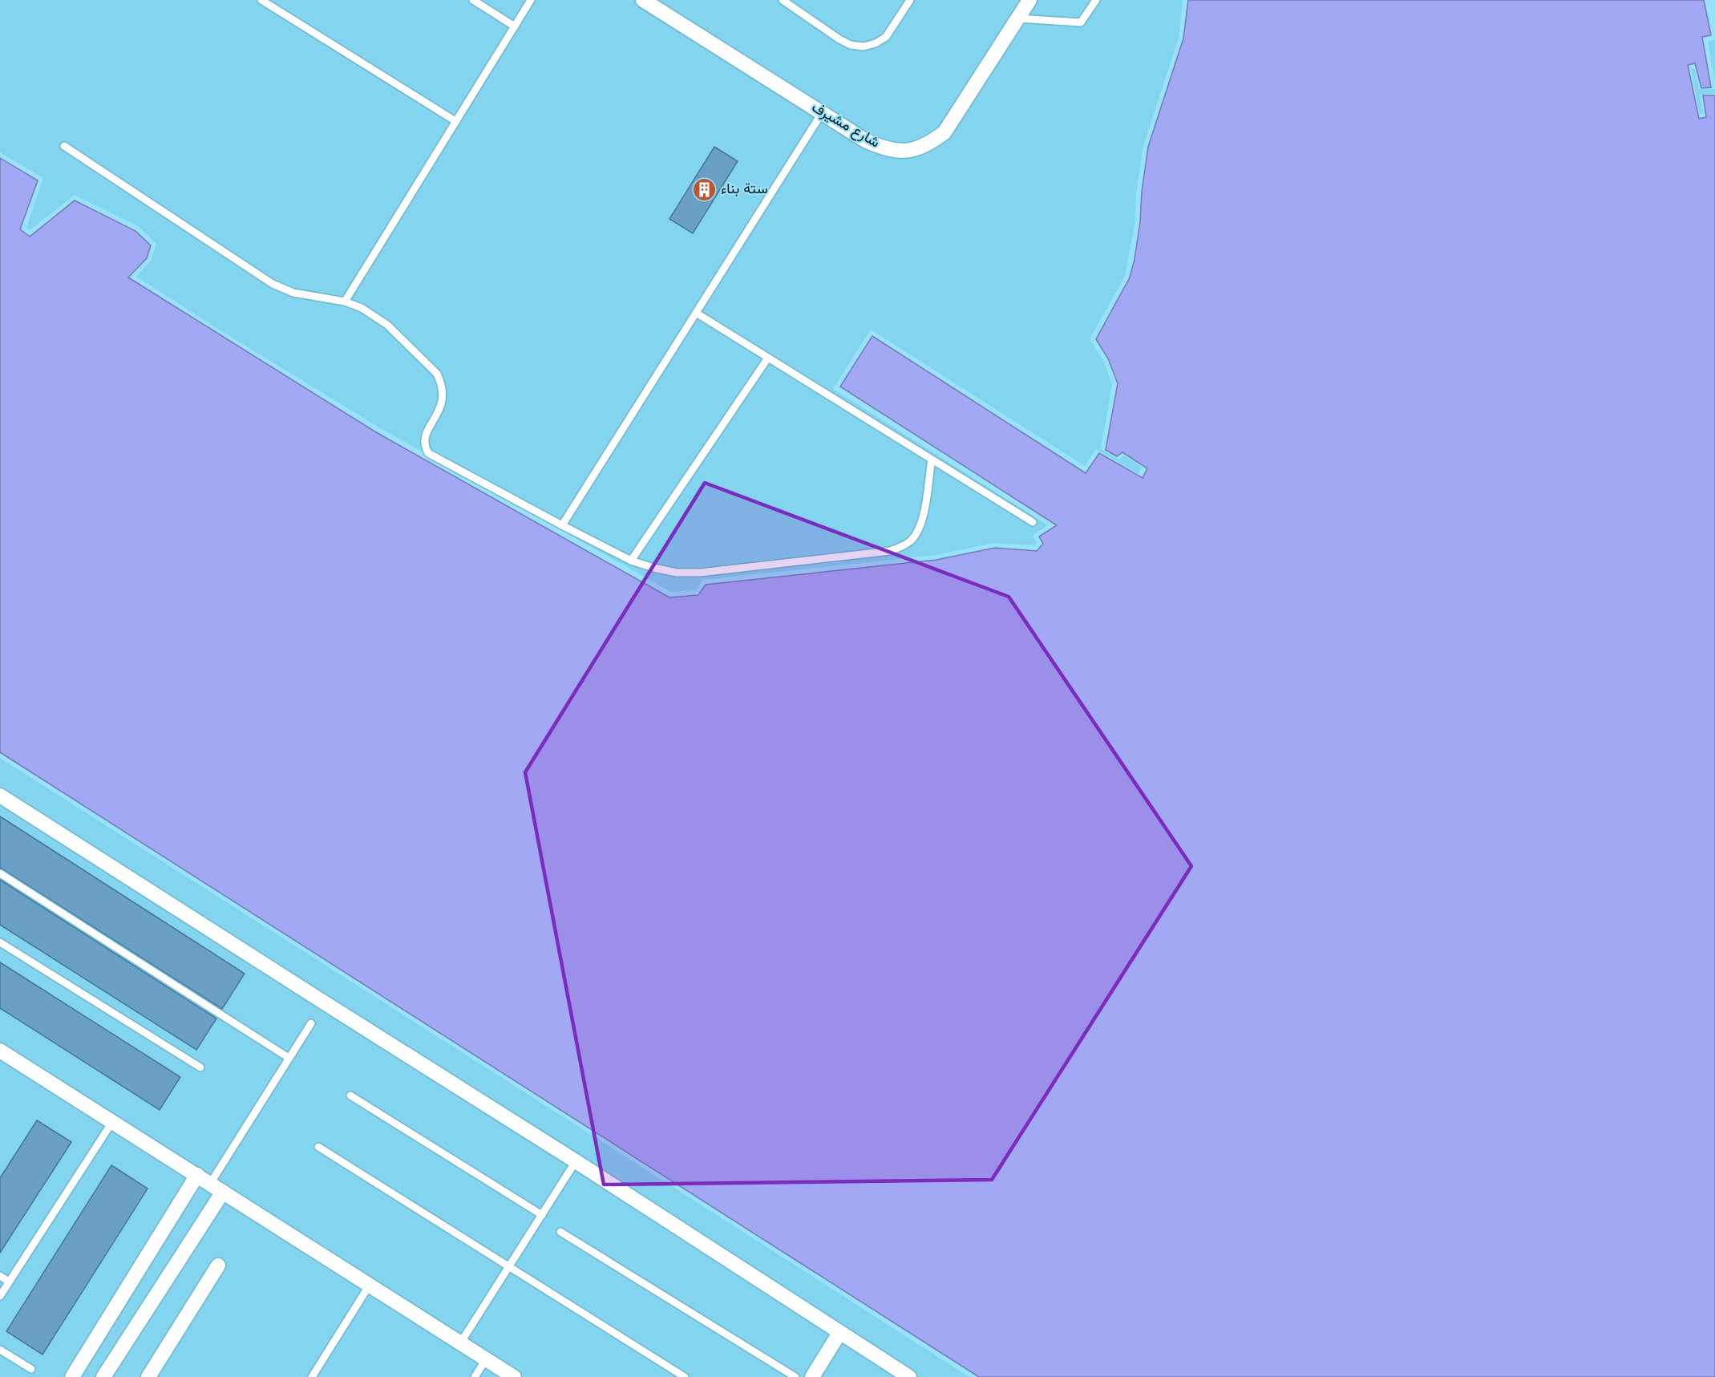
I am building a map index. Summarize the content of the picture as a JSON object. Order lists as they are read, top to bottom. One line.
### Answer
{"streets":{"street":["شارع مشيرف"]},"places":{"building":["ستة بناء"]}}
